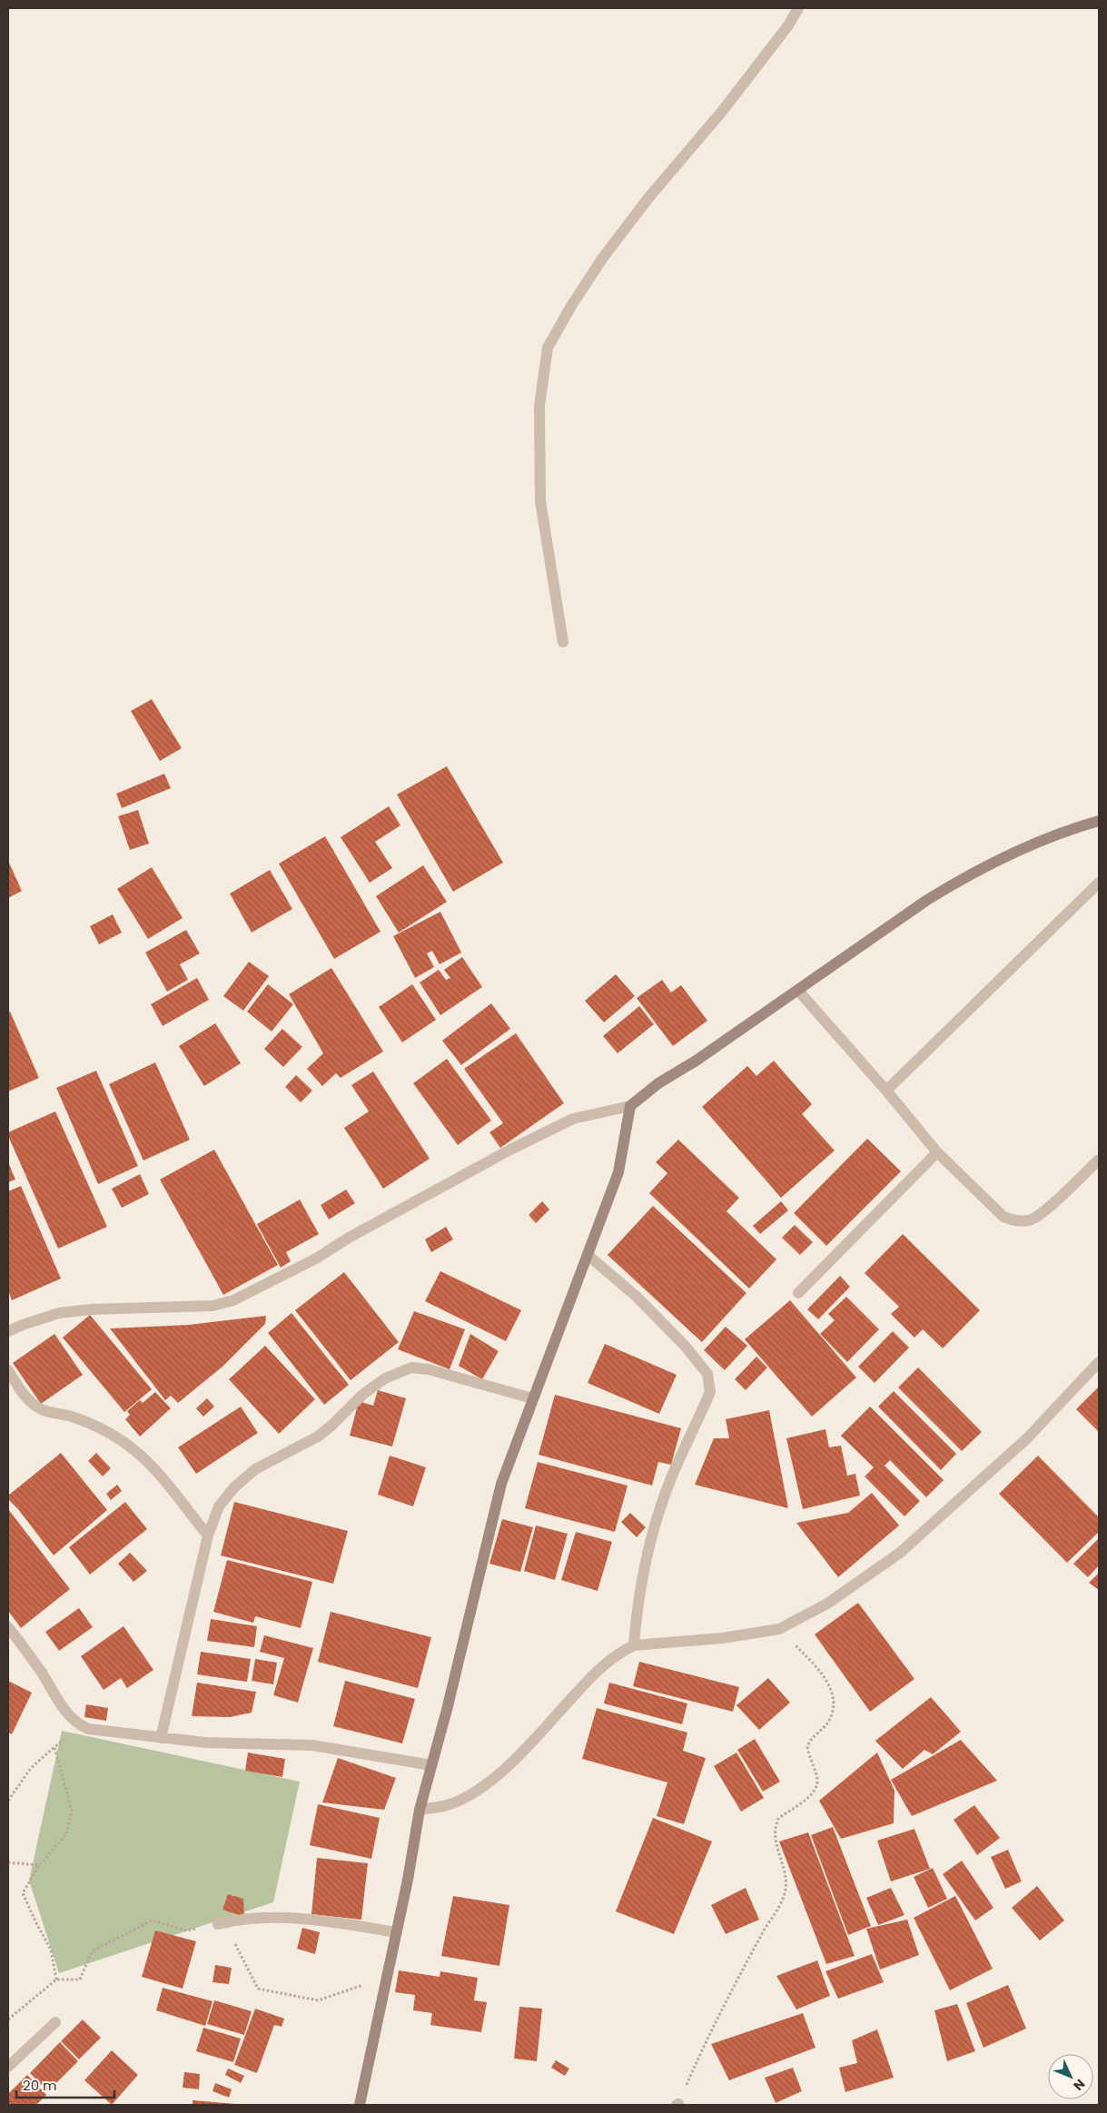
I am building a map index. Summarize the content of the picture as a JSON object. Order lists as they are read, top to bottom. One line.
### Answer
{"scale_bar":"20 m","north":"bottom right"}
